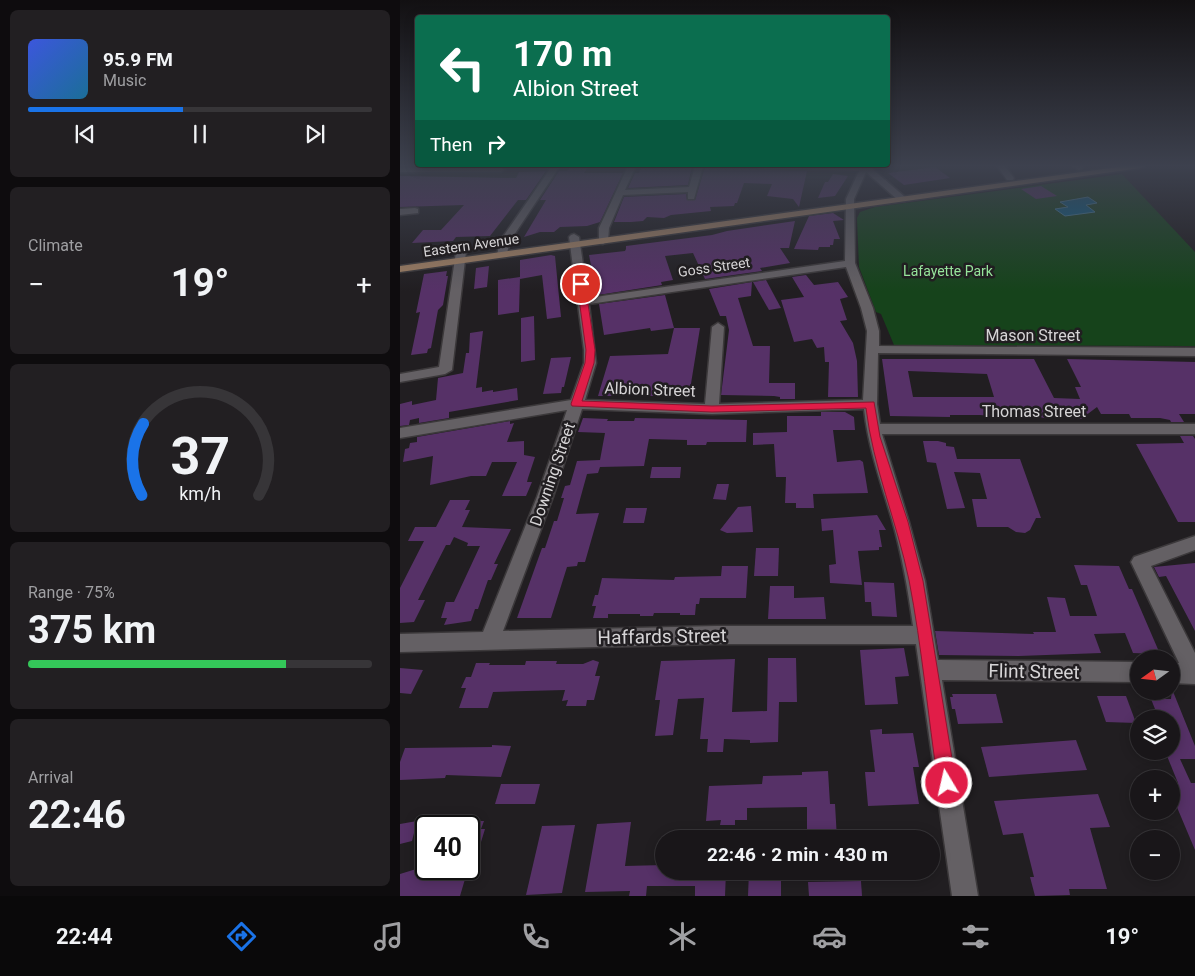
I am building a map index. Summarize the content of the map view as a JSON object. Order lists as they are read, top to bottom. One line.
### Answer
{"streets":{"main road":["Eastern Avenue"],"street":["Goss Street","Mason Street","Albion Street","Thomas Street","Downing Street","Haffards Street","Flint Street"]},"crossings":[["Eastern Avenue","Downing Street"],["Goss Street","Downing Street"],["Albion Street","Downing Street"],["Downing Street","Haffards Street"]],"parks":["Lafayette Park"],"north":"left","page":{"turn":["170 m","Albion Street"],"song":["95.9 FM","Music"],"then":"Then","tile":["Climate",["Range · 75%","375 km"],["Arrival","22:46"]],"heat":["−","19°","+"],"map_buttons":["+","−"],"limit":"40","trip":"22:46 · 2 min · 430 m","tabs":["22:44","19°"],"gauge":["37","km/h"]}}
